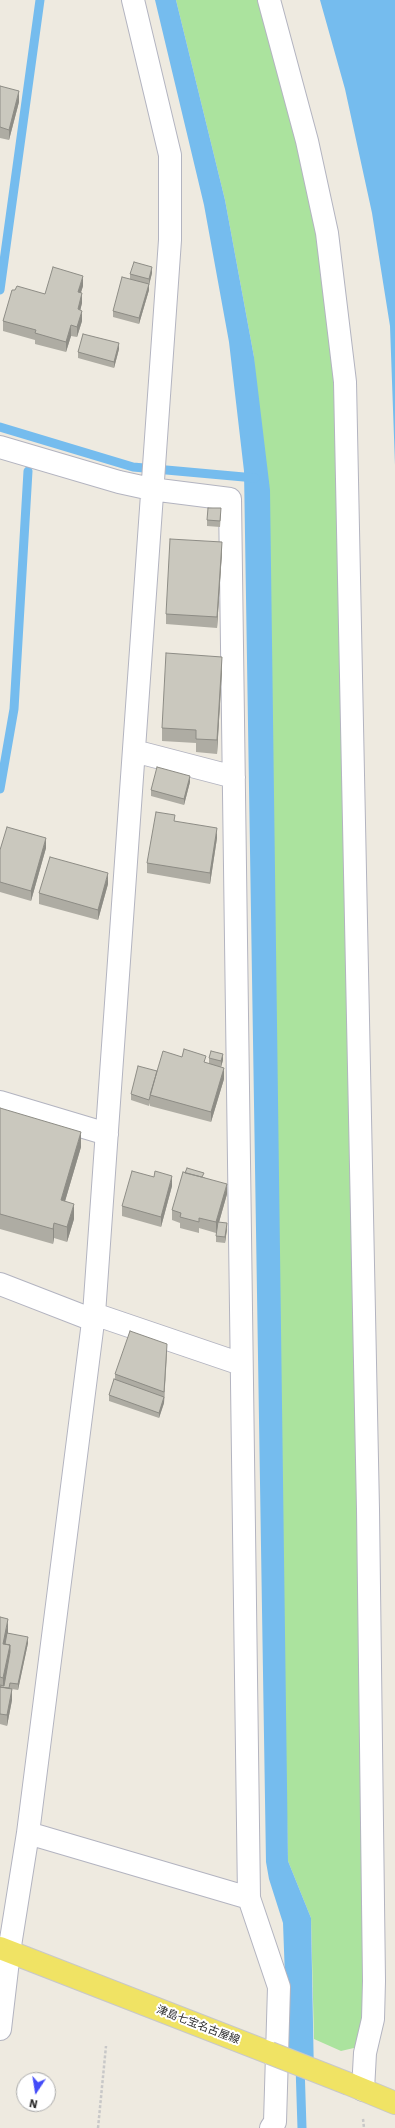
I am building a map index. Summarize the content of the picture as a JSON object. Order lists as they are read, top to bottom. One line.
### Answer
{"streets":{"main road":["津島七宝名古屋線"]},"north":"bottom"}
